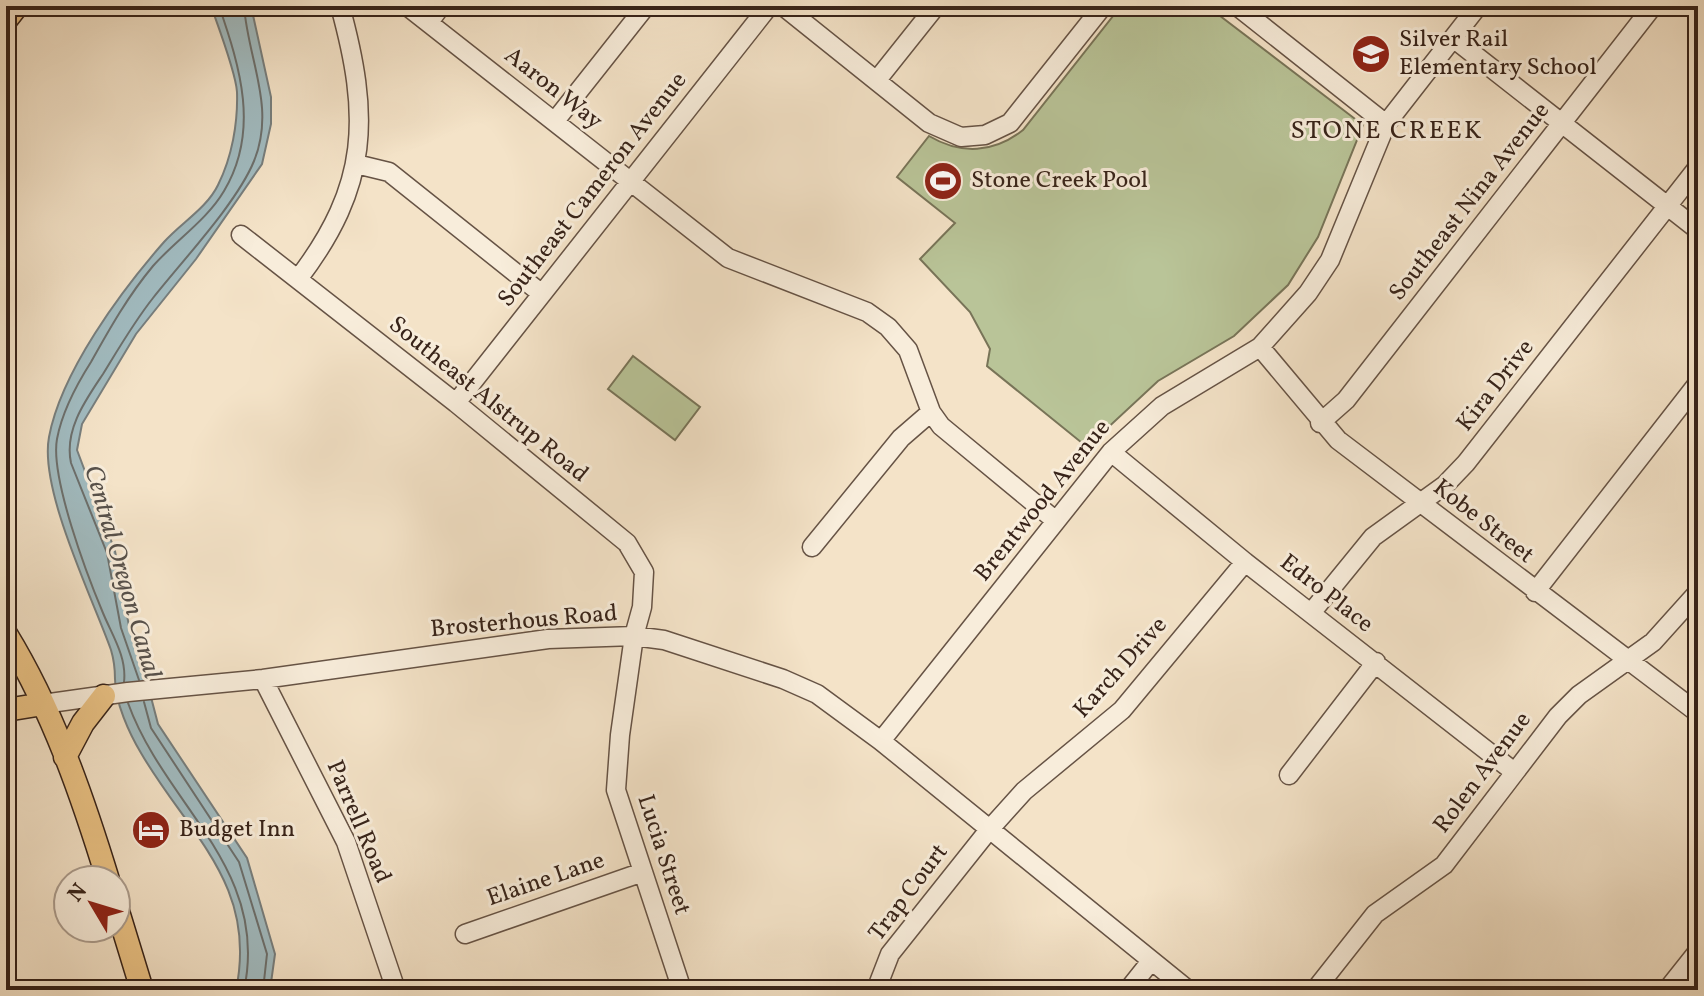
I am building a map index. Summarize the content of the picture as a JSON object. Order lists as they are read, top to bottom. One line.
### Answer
{"streets":{"street":["Aaron Way","Southeast Cameron Avenue","Southeast Nina Avenue","Kira Drive","Southeast Alstrup Road","Brentwood Avenue","Kobe Street","Edro Place","Brosterhous Road","Karch Drive","Rolen Avenue","Parrell Road","Lucia Street","Elaine Lane","Trap Court"]},"crossings":[["Aaron Way","Southeast Cameron Avenue"],["Southeast Cameron Avenue","Southeast Alstrup Road"],["Southeast Nina Avenue","Kobe Street"],["Kira Drive","Kobe Street"],["Kira Drive","Edro Place"],["Southeast Alstrup Road","Brosterhous Road"],["Southeast Alstrup Road","Lucia Street"],["Brentwood Avenue","Kobe Street"],["Brentwood Avenue","Edro Place"],["Brentwood Avenue","Brosterhous Road"],["Kobe Street","Rolen Avenue"],["Edro Place","Karch Drive"],["Edro Place","Rolen Avenue"],["Brosterhous Road","Karch Drive"],["Brosterhous Road","Parrell Road"],["Brosterhous Road","Lucia Street"],["Brosterhous Road","Trap Court"],["Karch Drive","Trap Court"],["Lucia Street","Elaine Lane"]],"districts":["STONE CREEK"],"water":["Central Oregon Canal"],"places":{"school or university":["Silver Rail Elementary School"],"sports":["Stone Creek Pool"],"hotel":["Budget Inn"]},"north":"top left"}
